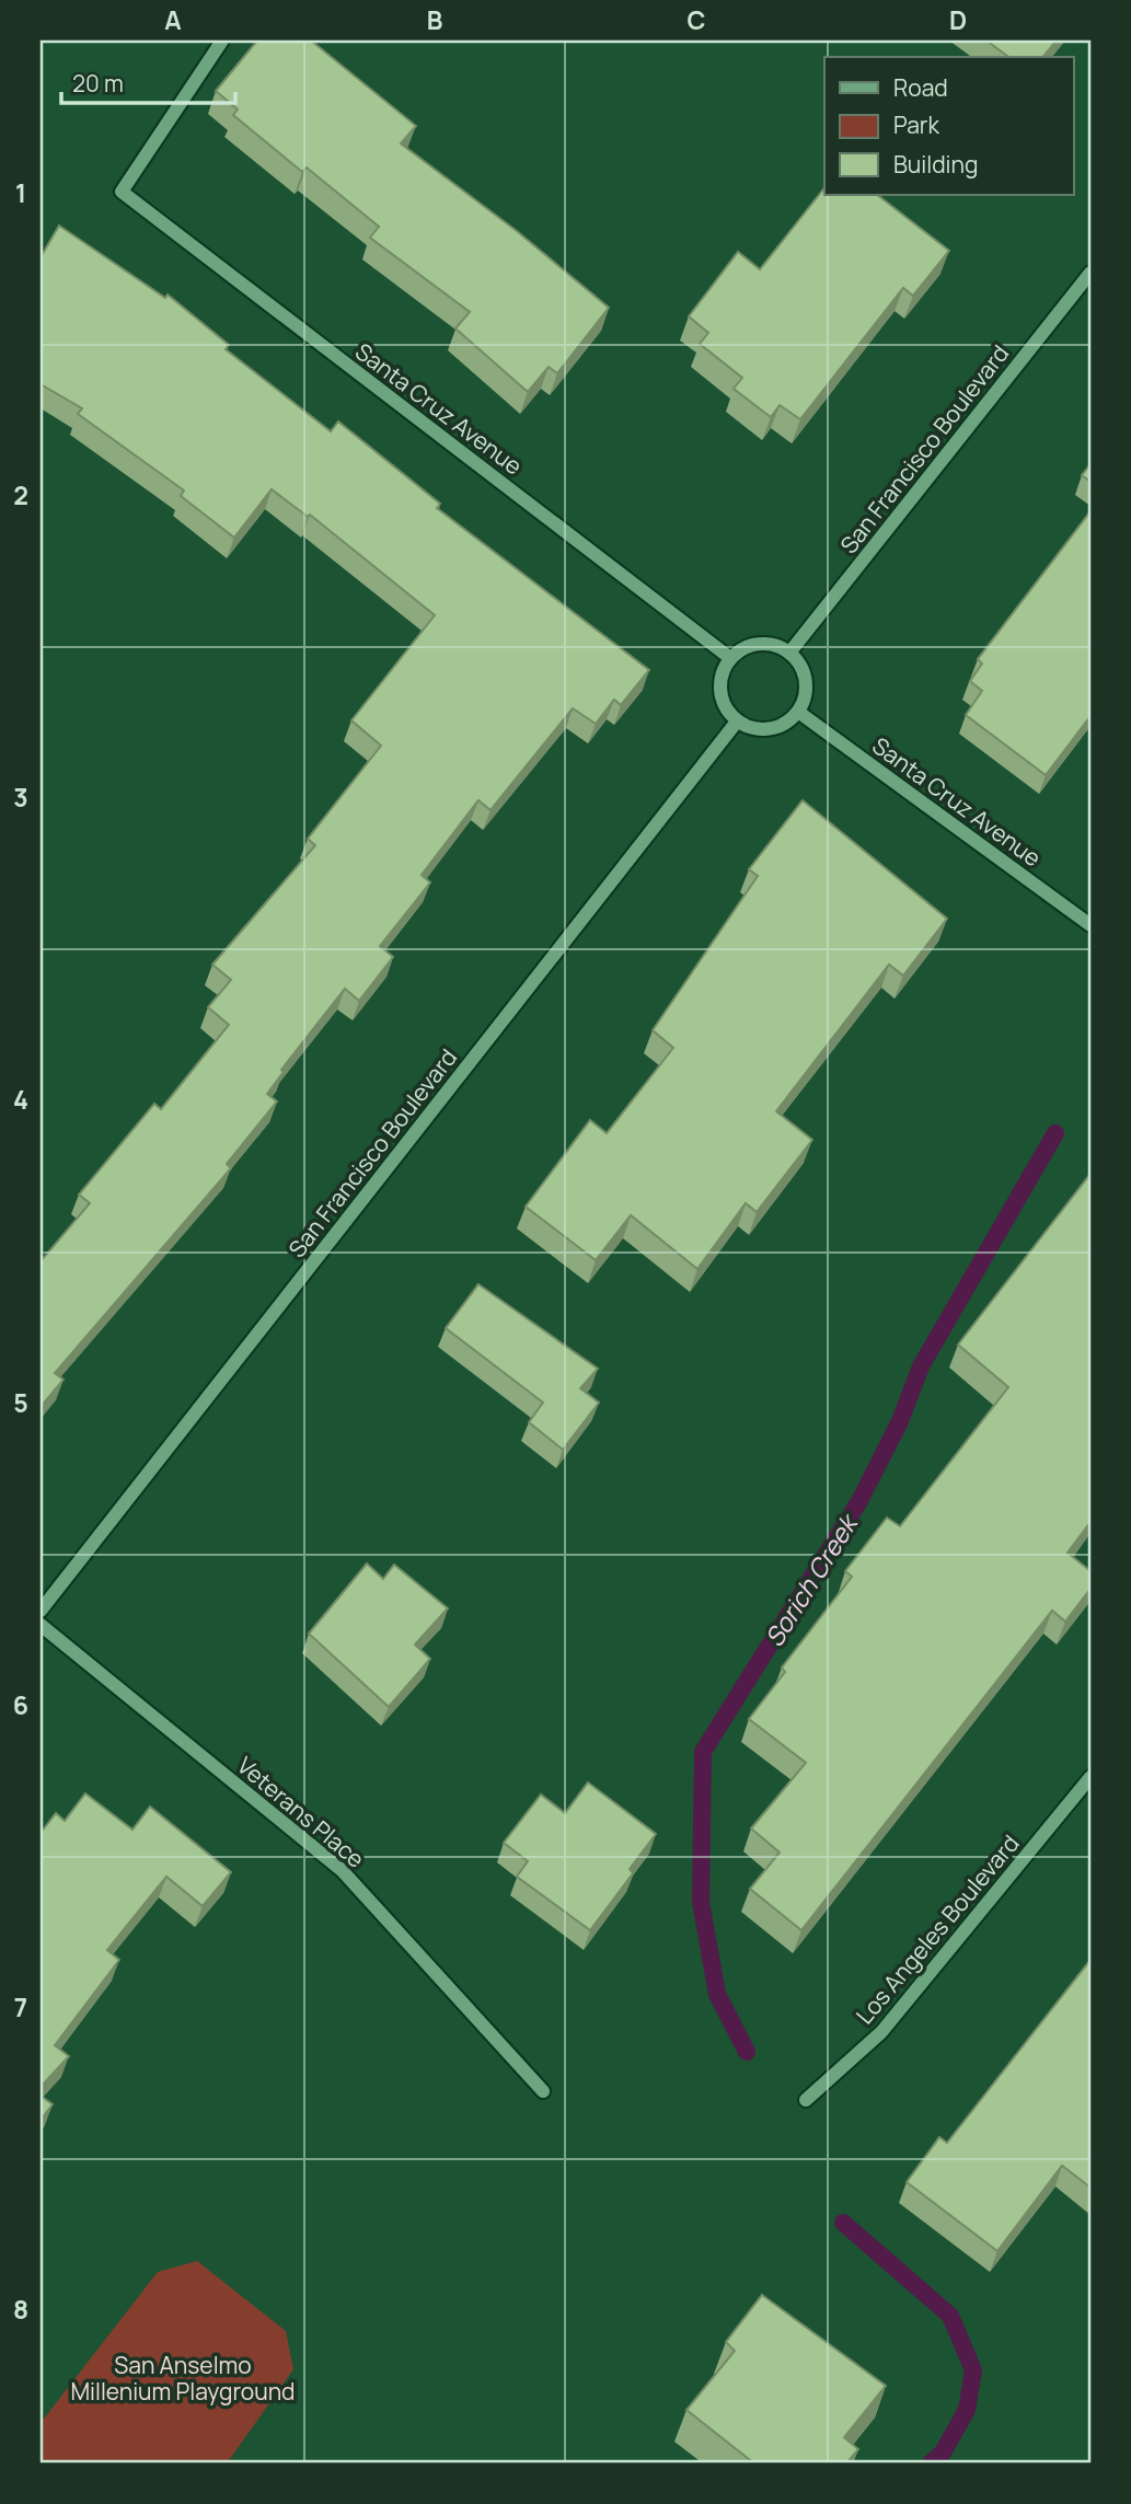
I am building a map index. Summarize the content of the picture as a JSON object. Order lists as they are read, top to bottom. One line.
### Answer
{"streets":{"street":["Santa Cruz Avenue","San Francisco Boulevard","Veterans Place","Los Angeles Boulevard"]},"crossings":[["Santa Cruz Avenue","San Francisco Boulevard"]],"water":["Sorich Creek"],"parks":["San Anselmo Millenium Playground"],"legend":["Road","Park","Building"],"scale_bar":"20 m","grid":{"columns":["A","B","C","D"],"rows":["1","2","3","4","5","6","7","8"]}}
